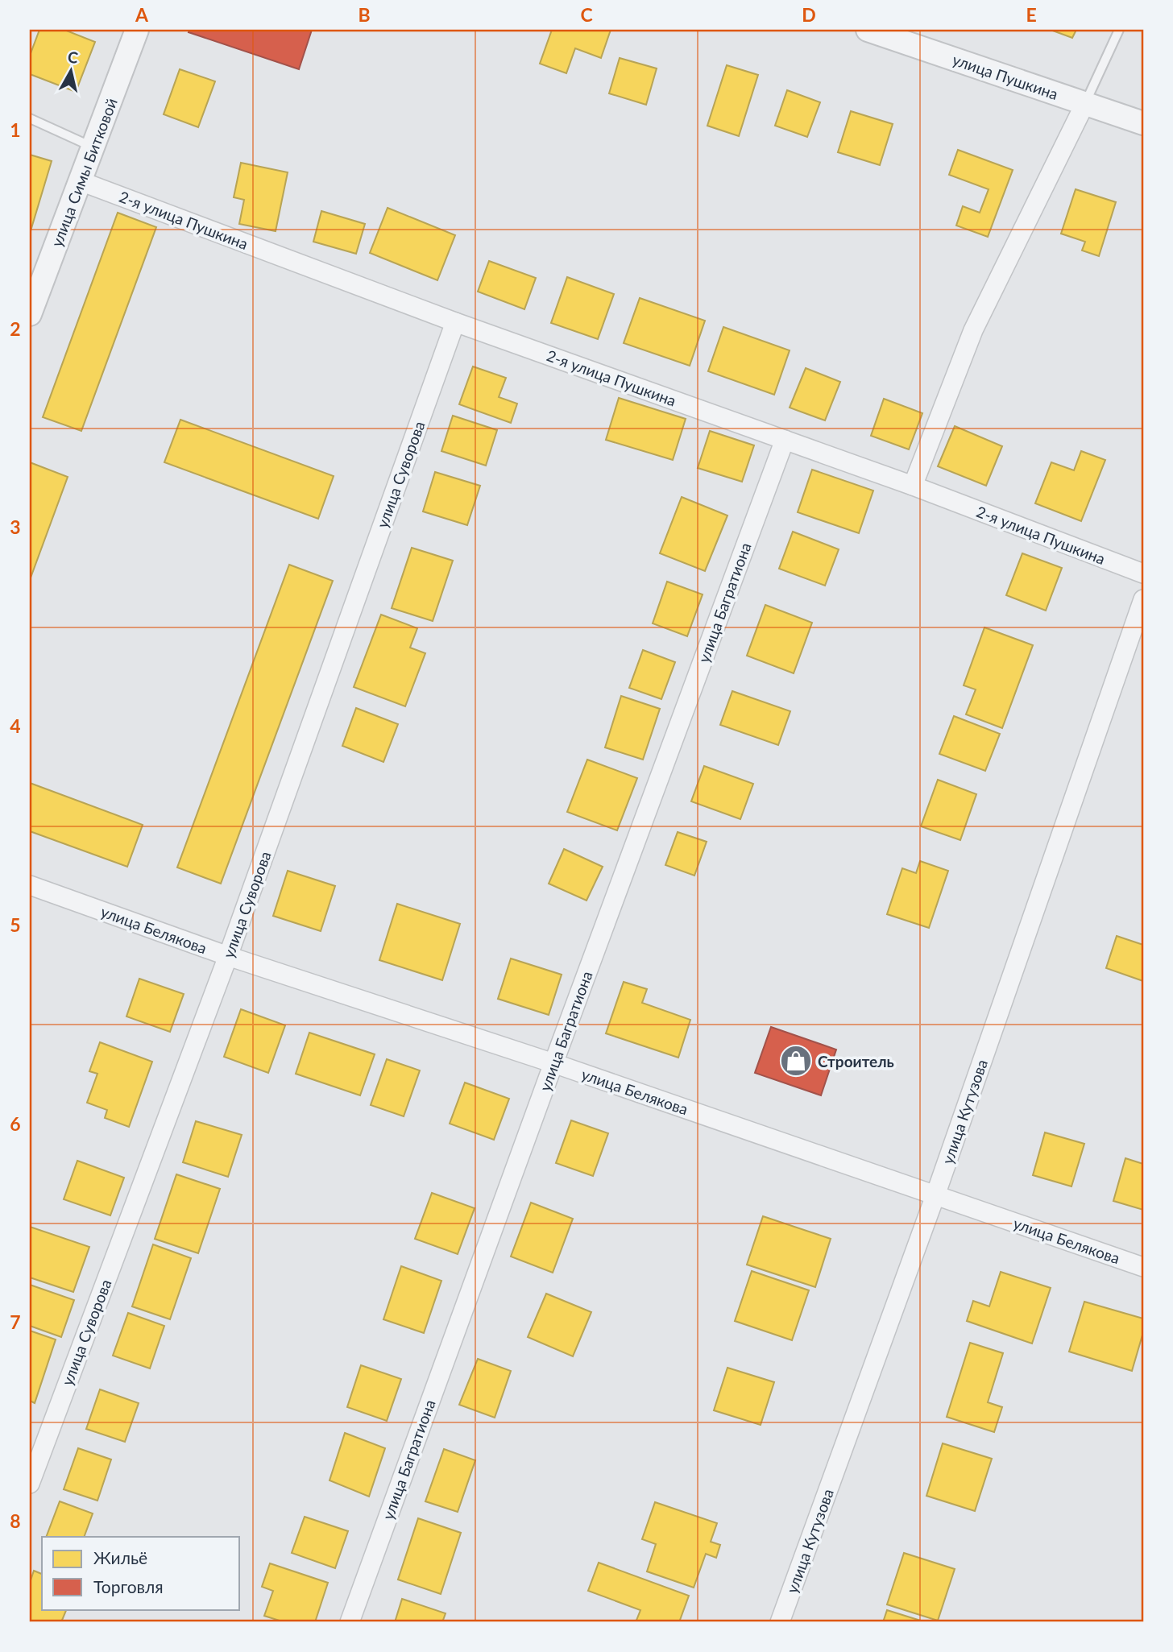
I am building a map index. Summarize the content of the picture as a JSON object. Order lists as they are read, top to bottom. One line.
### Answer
{"streets":{"street":["улица Пушкина","улица Симы Битковой","2-я улица Пушкина","улица Суворова","улица Багратиона","улица Белякова","улица Кутузова"]},"crossings":[["улица Симы Битковой","2-я улица Пушкина"],["2-я улица Пушкина","улица Суворова"],["2-я улица Пушкина","улица Багратиона"],["улица Суворова","улица Белякова"],["улица Багратиона","улица Белякова"],["улица Белякова","улица Кутузова"]],"places":{"shop":["Строитель"]},"legend":["Жильё","Торговля"],"north":"top","grid":{"columns":["A","B","C","D","E"],"rows":["1","2","3","4","5","6","7","8"]}}
